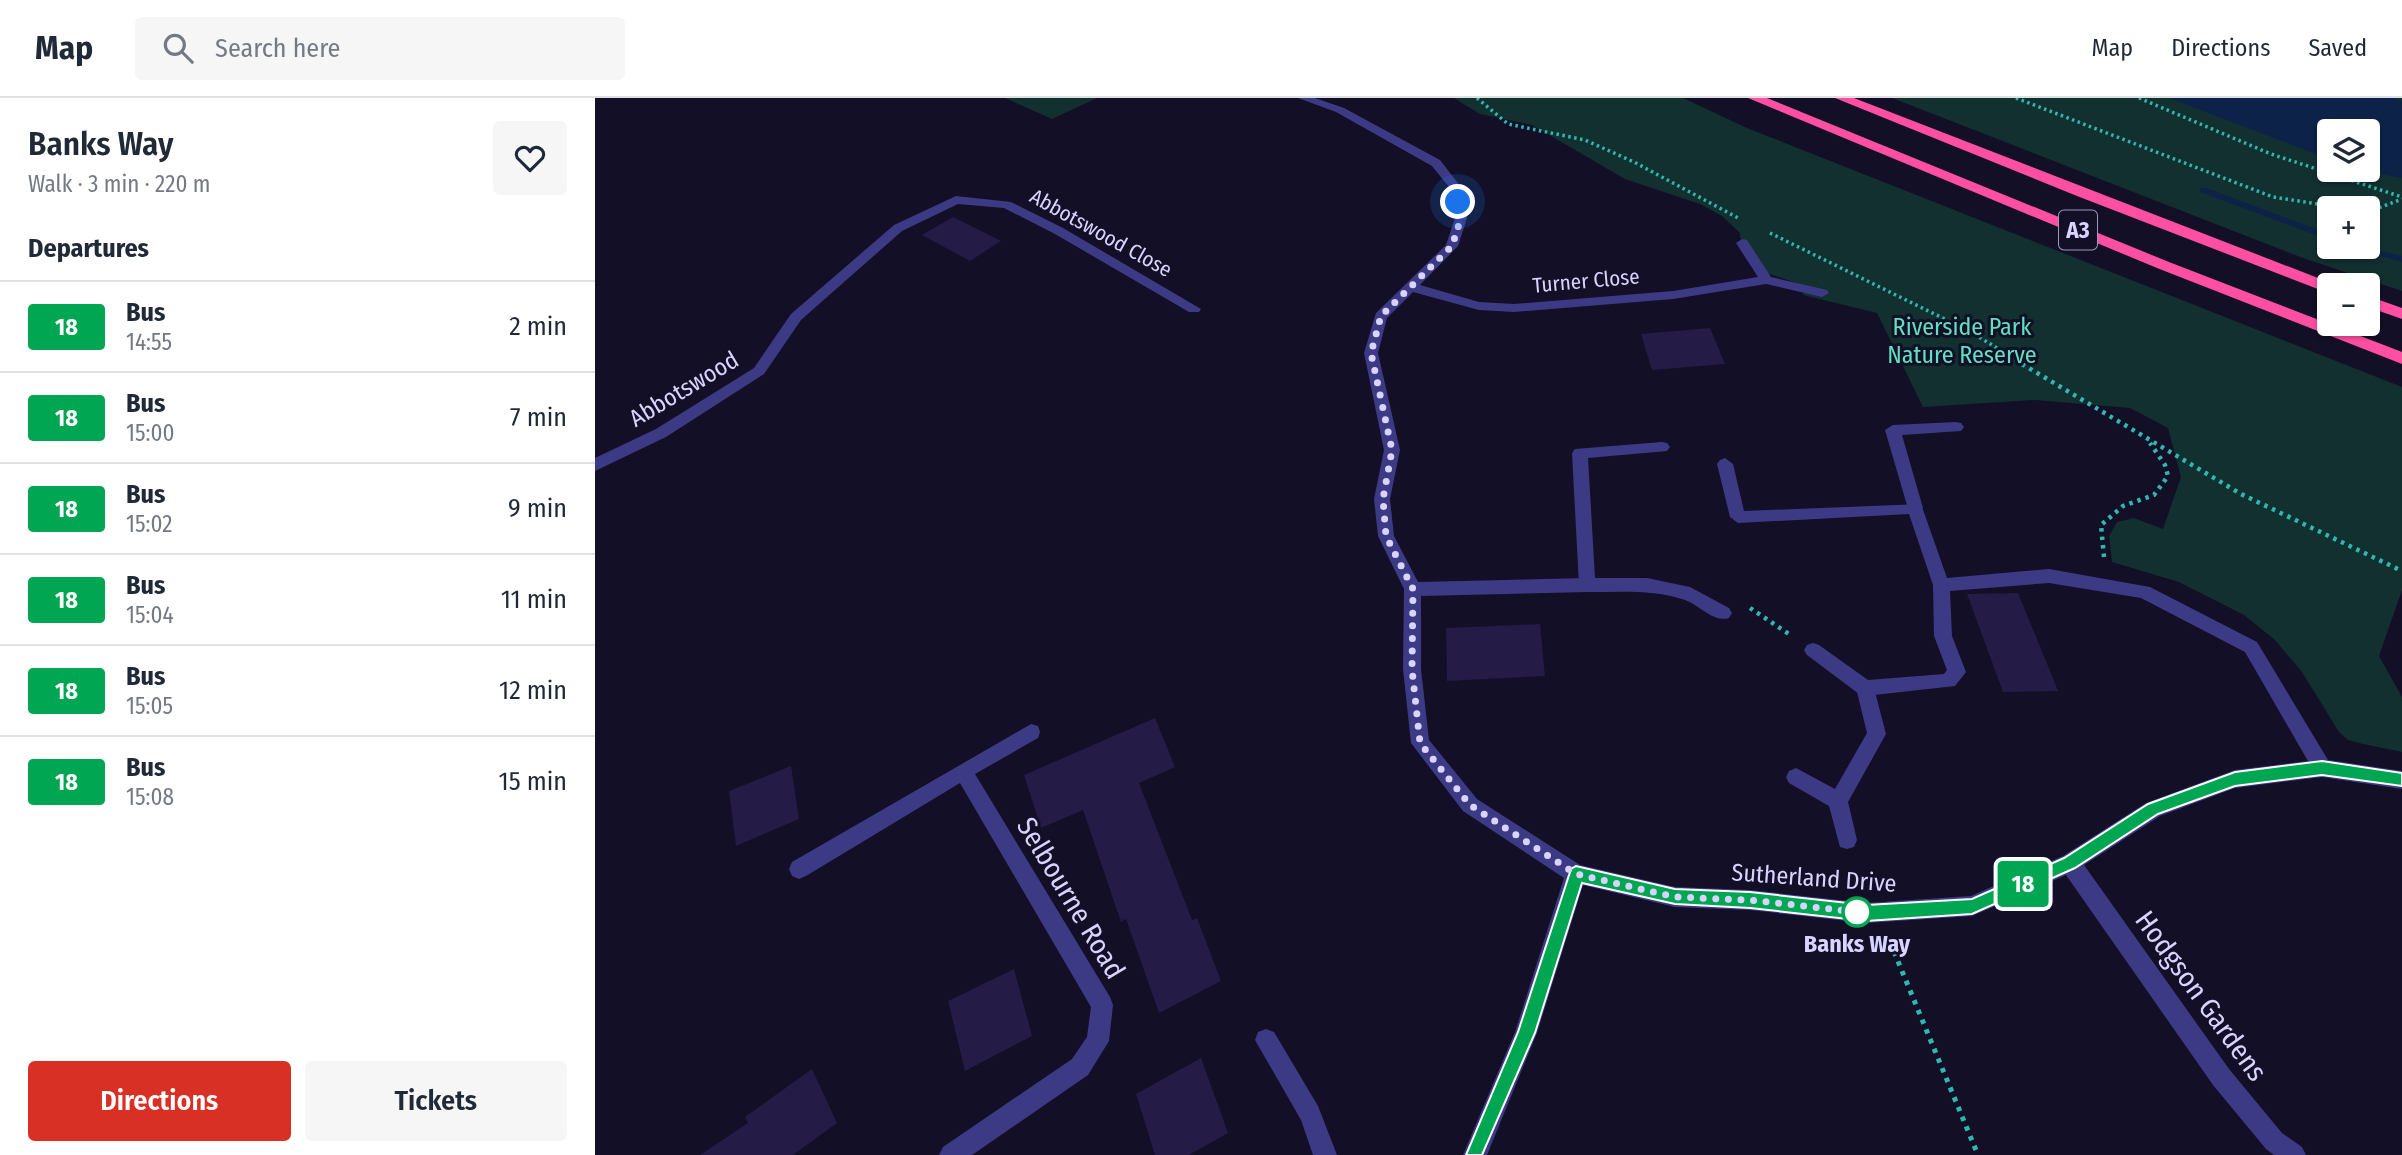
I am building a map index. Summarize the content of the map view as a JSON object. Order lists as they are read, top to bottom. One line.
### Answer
{"streets":{"highway":["A3"],"street":["Abbotswood Close","Turner Close","Abbotswood","Sutherland Drive","Selbourne Road","Hodgson Gardens"]},"crossings":[["Abbotswood Close","Abbotswood"],["Sutherland Drive","Hodgson Gardens"]],"parks":["Riverside Park Nature Reserve"],"places":["Banks Way"],"lines":["bus line 18"],"page":{"header":"Map","search":"Search here","nav":["Map","Directions","Saved"],"heading":[["Banks Way","Walk · 3 min · 220 m"],"Departures"],"on_map":"18","map_buttons":["+","−"],"list":[{"mark":"18","name":"Bus","note":"14:55","value":"2 min"},{"mark":"18","name":"Bus","note":"15:00","value":"7 min"},{"mark":"18","name":"Bus","note":"15:02","value":"9 min"},{"mark":"18","name":"Bus","note":"15:04","value":"11 min"},{"mark":"18","name":"Bus","note":"15:05","value":"12 min"},{"mark":"18","name":"Bus","note":"15:08","value":"15 min"}],"buttons":["Directions","Tickets"]}}
